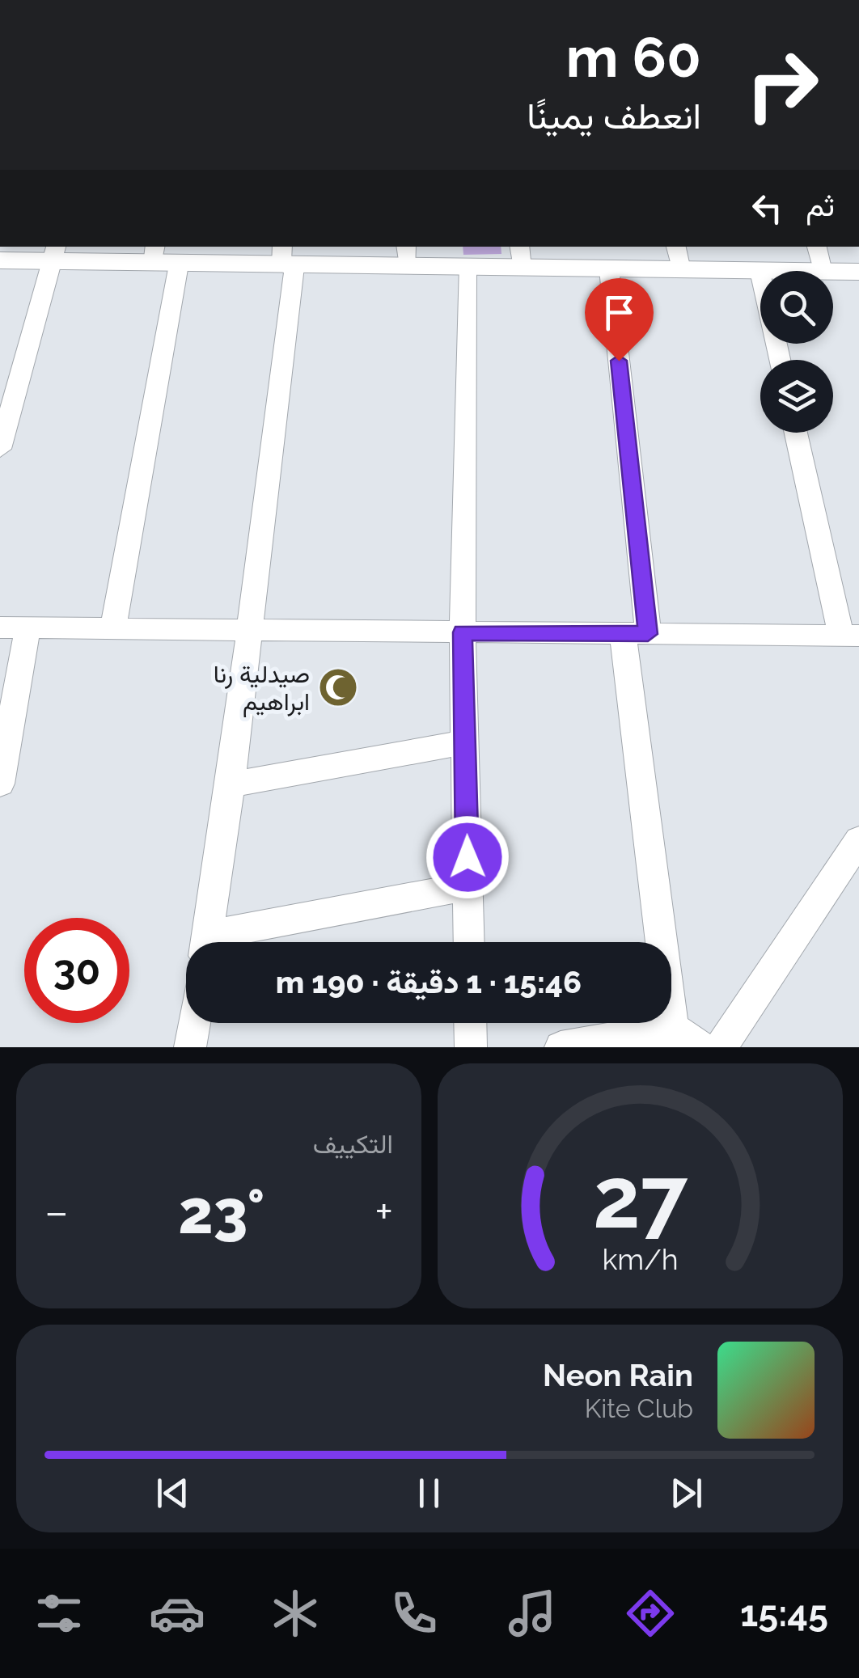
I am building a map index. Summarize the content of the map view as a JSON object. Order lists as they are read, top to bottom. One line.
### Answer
{"places":{"mosque":["صيدلية رنا ابراهيم"]},"page":{"turn":["60 m","انعطف يمينًا"],"then":"ثم","limit":"30","trip":"15:46 · 1 دقيقة · 190 m","tile":"التكييف","heat":["−","23°","+"],"song":["Neon Rain","Kite Club"],"tabs":"15:45","gauge":["27","km/h"]}}
